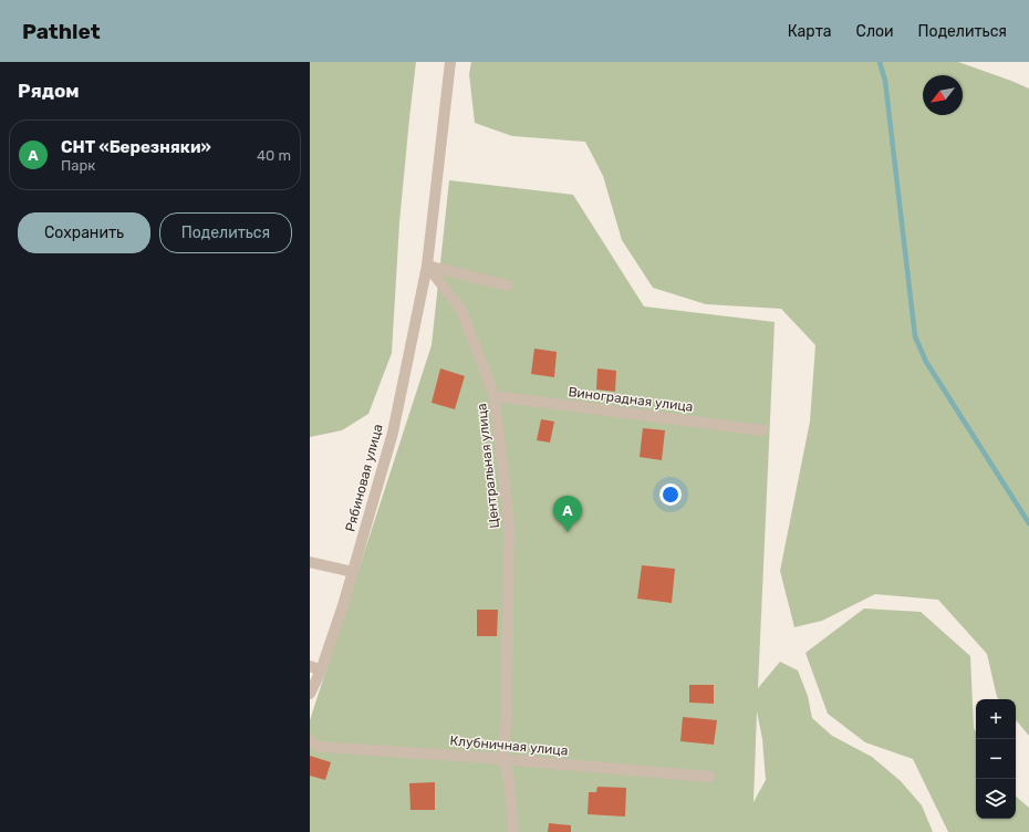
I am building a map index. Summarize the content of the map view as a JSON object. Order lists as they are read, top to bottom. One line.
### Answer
{"streets":{"street":["Виноградная улица","Центральная улица","Рябиновая улица","Клубничная улица"]},"crossings":[["Виноградная улица","Центральная улица"],["Центральная улица","Рябиновая улица"],["Центральная улица","Клубничная улица"]],"north":"bottom left","page":{"header":"Pathlet","nav":["Карта","Слои","Поделиться"],"heading":"Рядом","list":[{"mark":"A","name":"СНТ «Березняки»","note":"Парк","value":"40 m"}],"buttons":["Сохранить","Поделиться"],"pins":"A","map_buttons":["+","−"]}}
